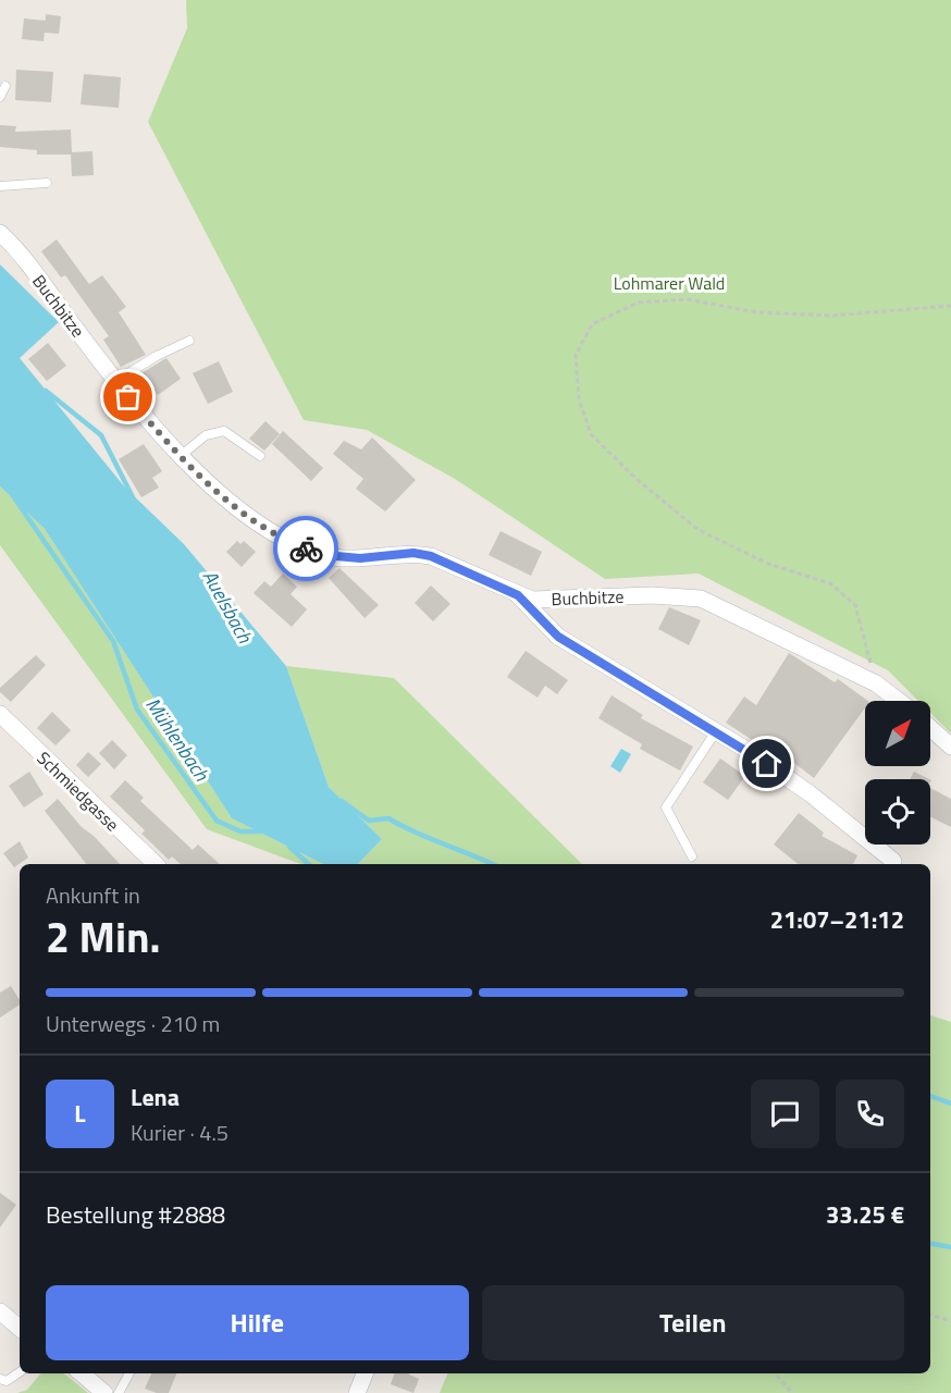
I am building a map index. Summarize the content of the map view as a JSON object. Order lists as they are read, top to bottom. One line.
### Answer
{"streets":{"street":["Buchbitze","Schmiedgasse"]},"water":["Auelsbach","Mühlenbach"],"parks":["Lohmarer Wald"],"north":"top right","page":{"heading":["2 Min.","Ankunft in","21:07–21:12"],"panel":["Lena","Kurier · 4.5","Bestellung #2888","33.25 €"],"bar":"Unterwegs · 210 m","round":"L","buttons":["Hilfe","Teilen"]}}
